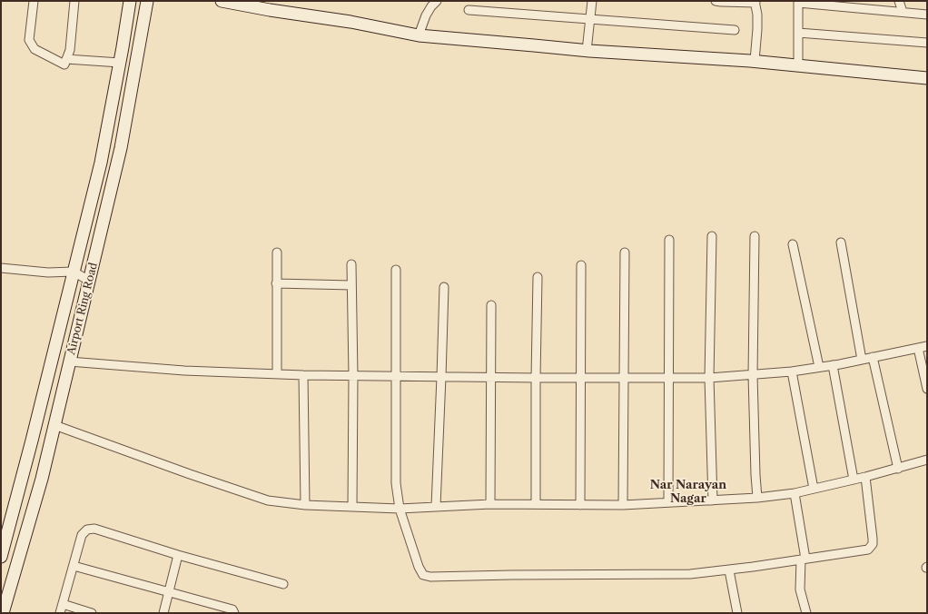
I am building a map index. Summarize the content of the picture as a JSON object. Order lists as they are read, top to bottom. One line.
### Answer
{"streets":{"main road":["Airport Ring Road"]},"districts":["Nar Narayan Nagar"]}
